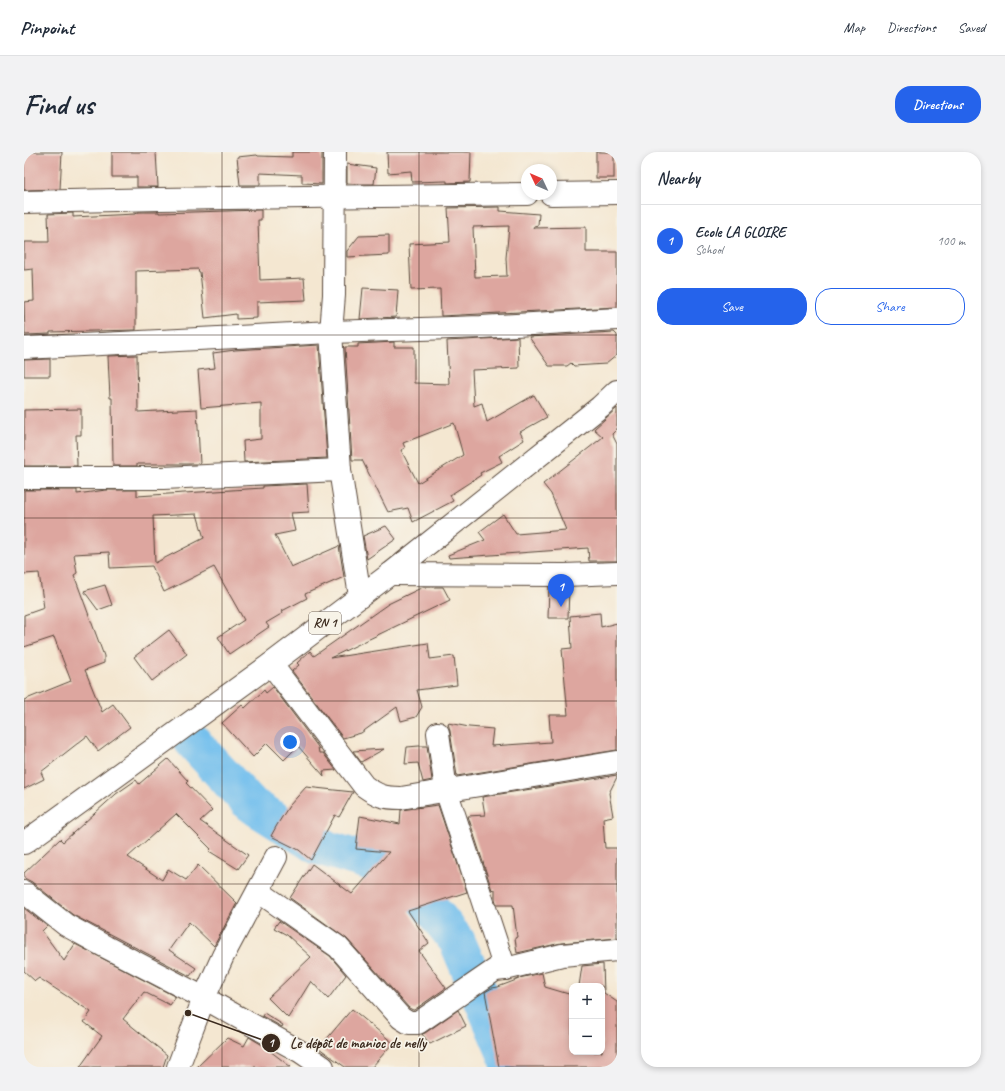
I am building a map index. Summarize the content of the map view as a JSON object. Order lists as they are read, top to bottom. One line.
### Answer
{"streets":{"main road":["RN 1"]},"places":["Le dépôt de manioc de nelly"],"north":"top left","page":{"header":"Pinpoint","nav":["Map","Directions","Saved"],"buttons":["Directions",["Save","Share"]],"title":"Find us","heading":"Nearby","list":[{"mark":"1","name":"Ecole LA GLOIRE","note":"School","value":"100 m"}],"pins":"1","map_buttons":["+","−"]}}
